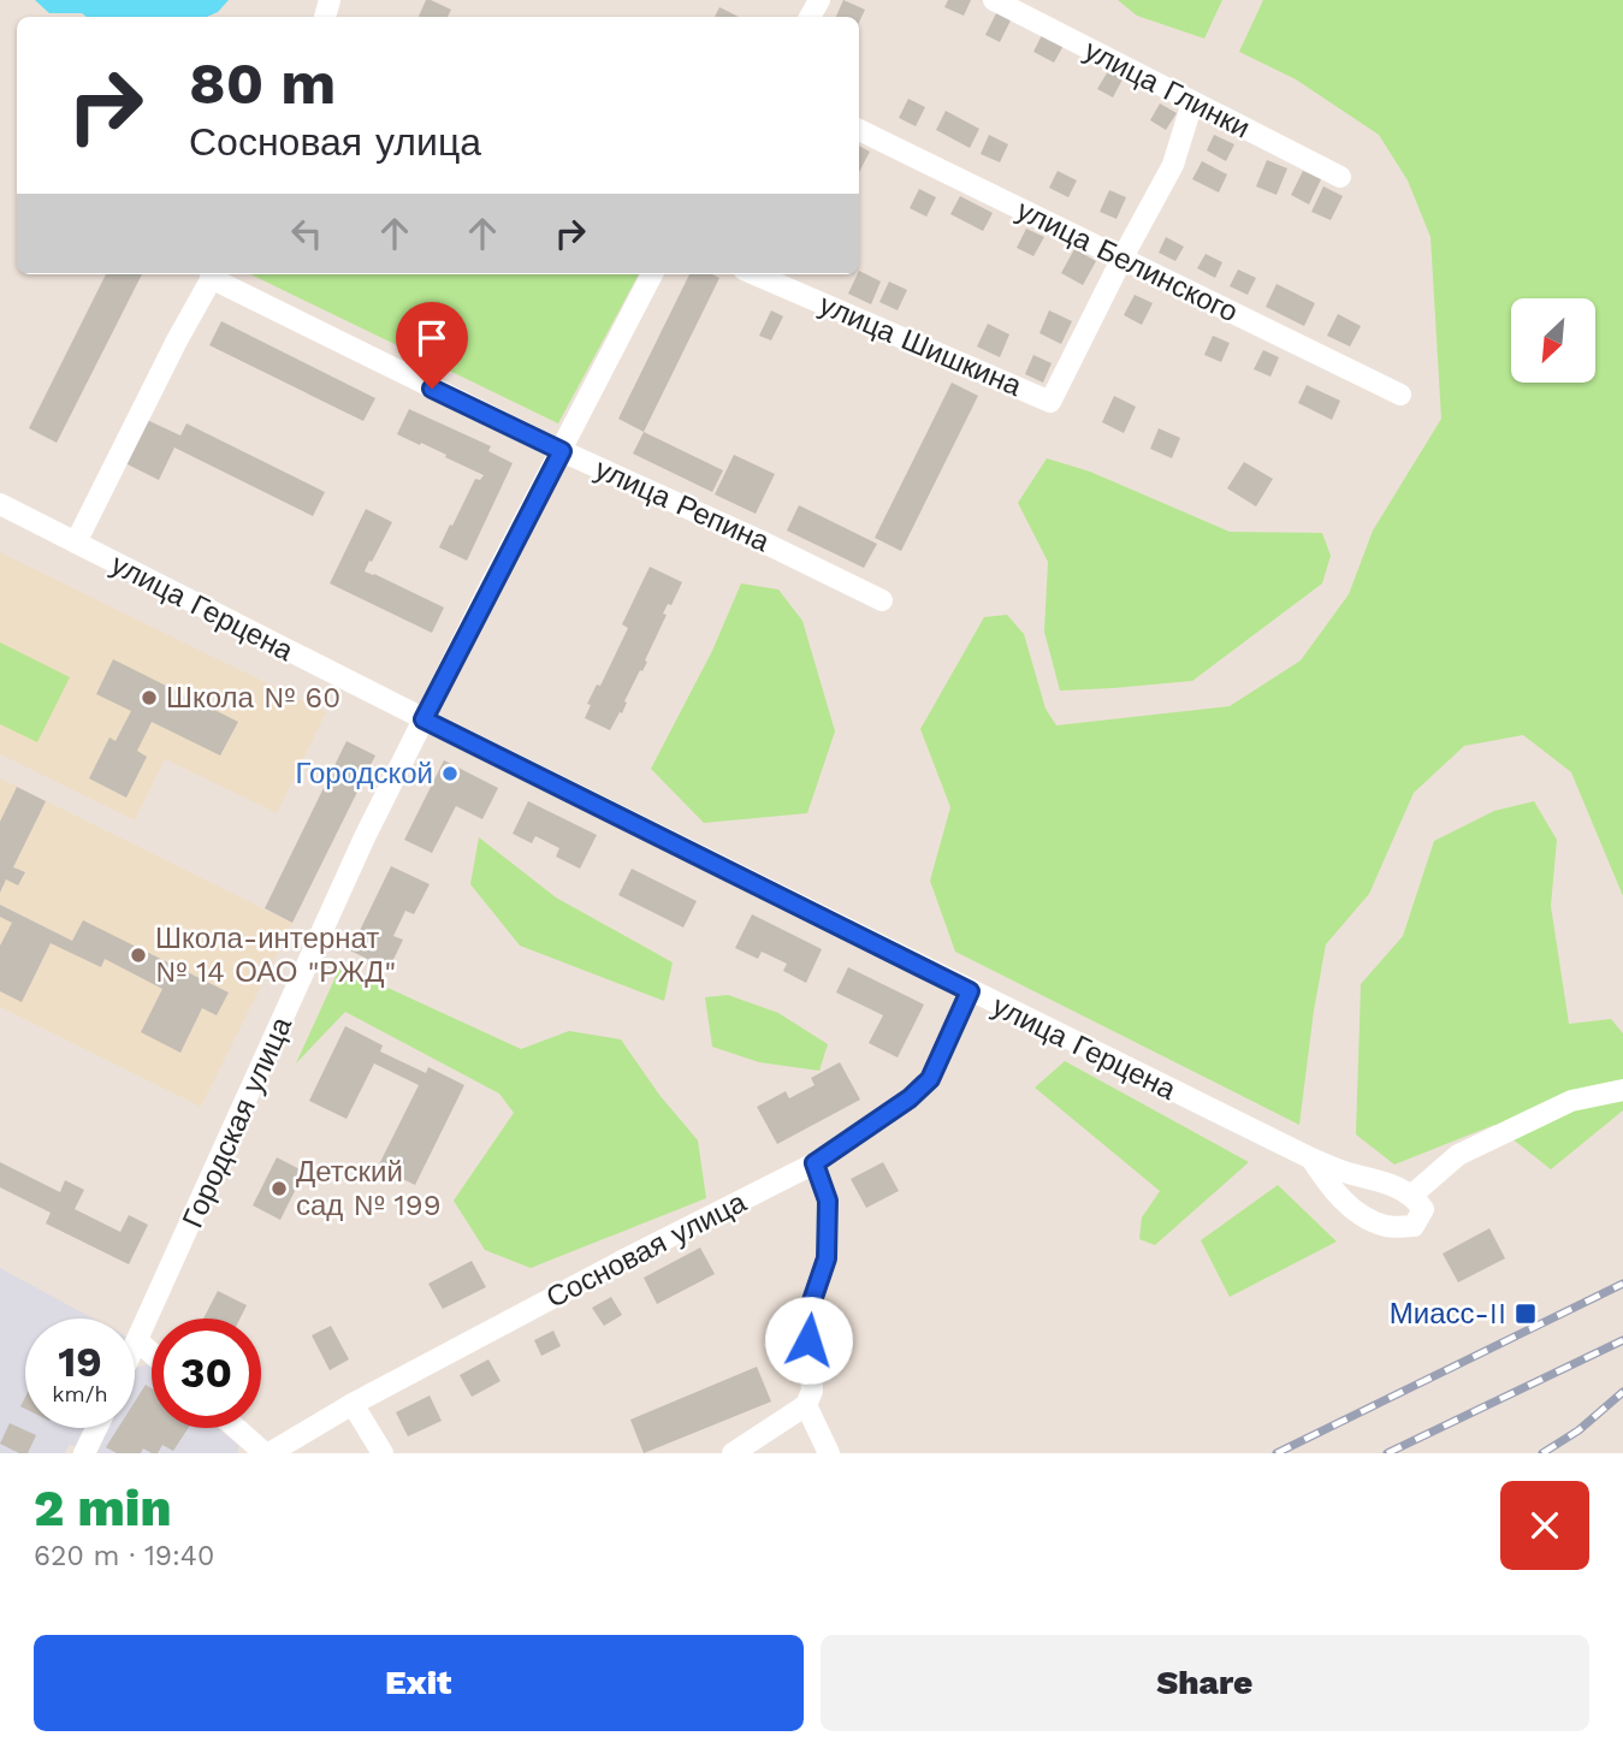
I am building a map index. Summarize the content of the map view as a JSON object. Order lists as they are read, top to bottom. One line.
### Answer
{"streets":{"street":["улица Глинки","улица Белинского","улица Шишкина","улица Репина","улица Герцена","Городская улица","Сосновая улица"]},"crossings":[["улица Белинского","улица Шишкина"],["улица Репина","Городская улица"],["улица Герцена","Городская улица"],["улица Герцена","Сосновая улица"]],"places":{"other":["Школа № 60","Городской","Школа-интернат № 14 ОАО \"РЖД\"","Детский сад № 199"],"transit":["Миасс-II"]},"north":"bottom left","page":{"turn":["80 m","Сосновая улица"],"speed":"19 km/h","limit":"30","heading":["2 min","620 m · 19:40"],"buttons":["Exit","Share"]}}
